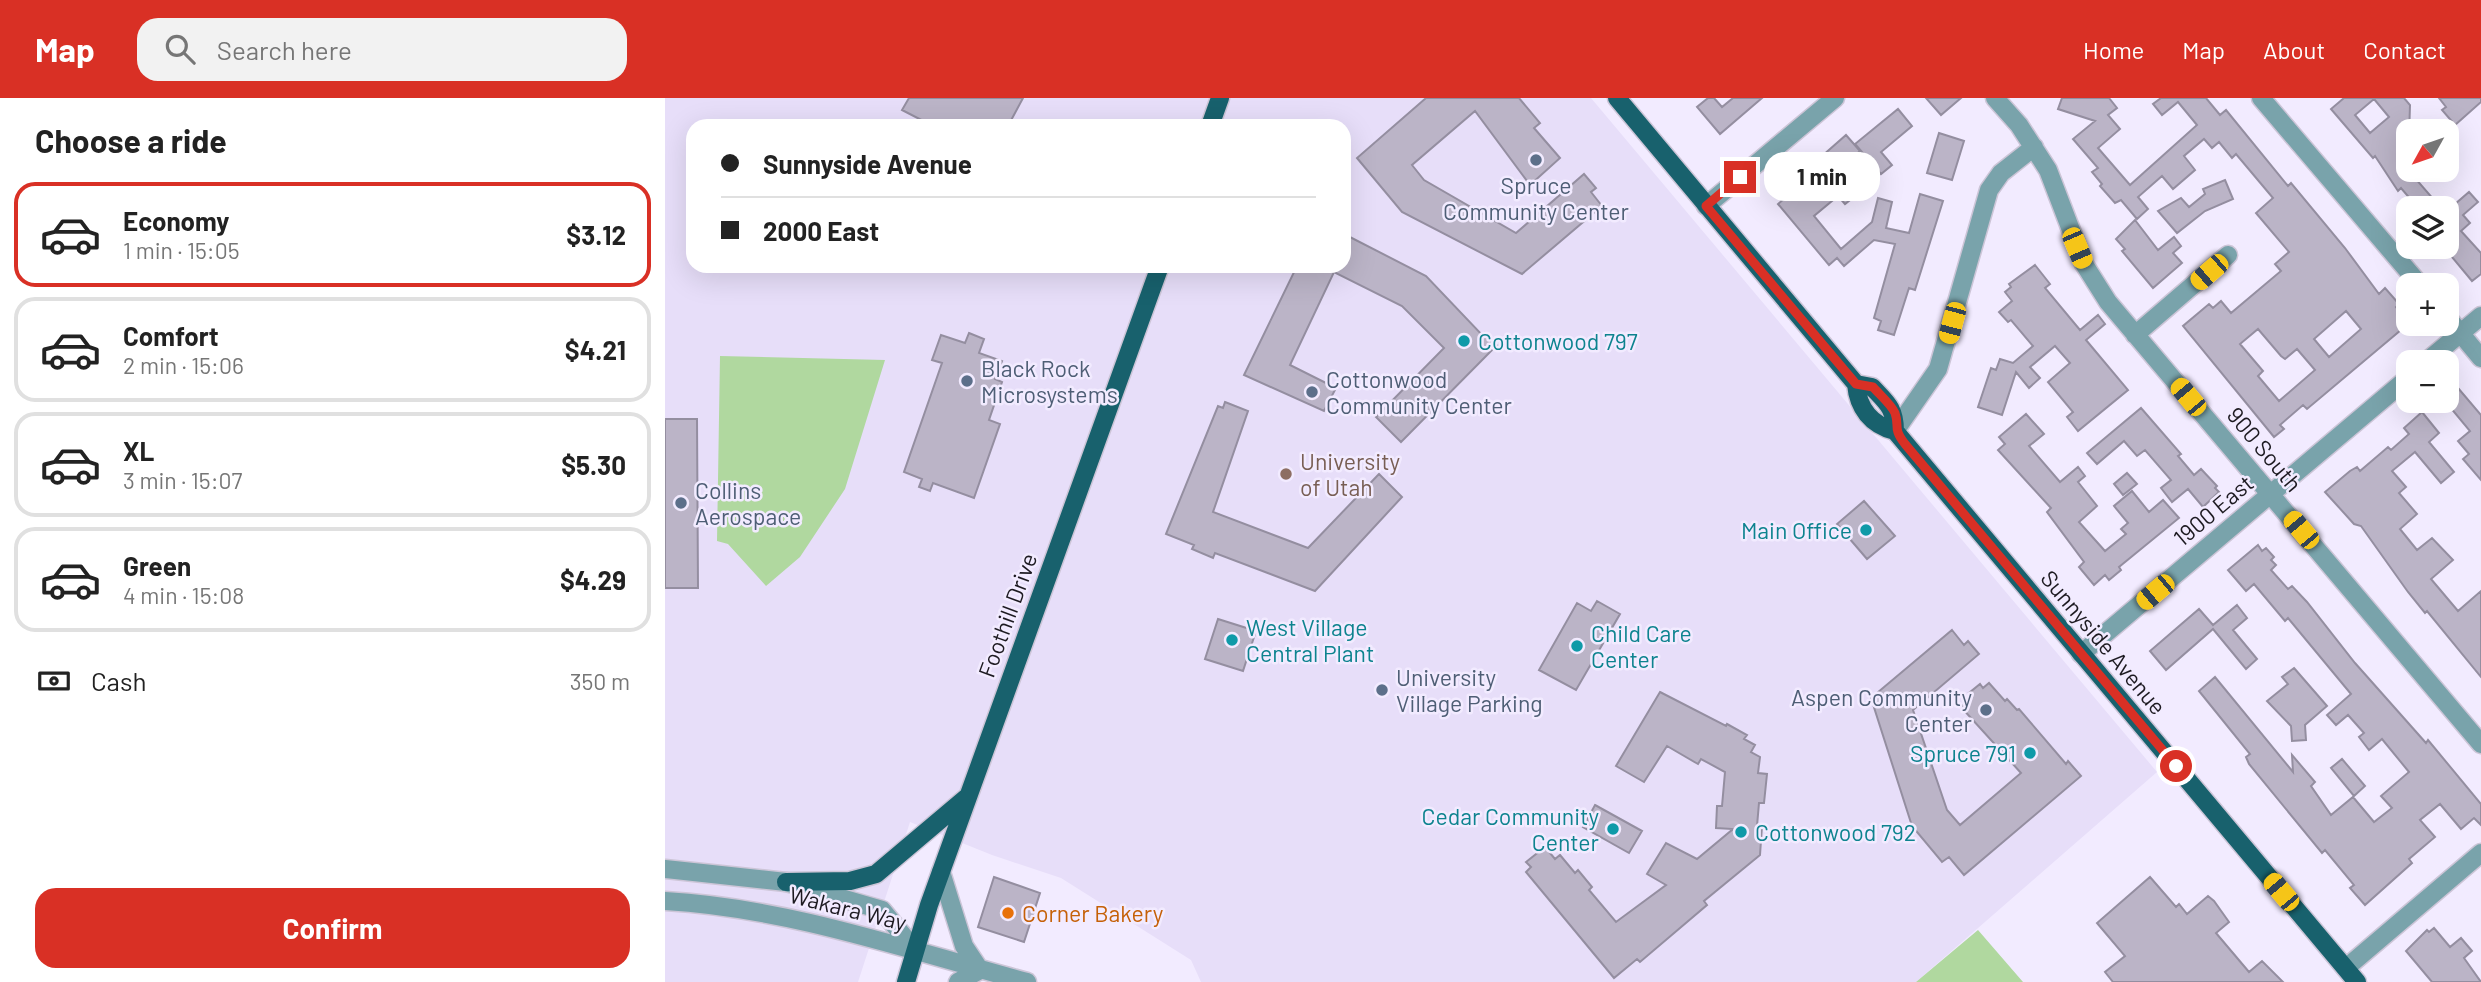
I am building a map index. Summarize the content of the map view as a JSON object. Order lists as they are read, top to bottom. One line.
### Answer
{"streets":{"main road":["Foothill Drive","Sunnyside Avenue"],"street":["900 South","1900 East","Wakara Way"]},"crossings":[["900 South","1900 East"],["1900 East","Sunnyside Avenue"],["Foothill Drive","Wakara Way"]],"places":["Spruce Community Center","Cottonwood 797","Black Rock Microsystems","Cottonwood Community Center","University of Utah","Collins Aerospace","Main Office","West Village Central Plant","Child Care Center","University Village Parking","Aspen Community Center","Spruce 791","Cedar Community Center","Cottonwood 792","Corner Bakery"],"north":"bottom left","page":{"header":"Map","search":"Search here","nav":["Home","Map","About","Contact"],"heading":"Choose a ride","map_buttons":["+","−"],"banner":["Sunnyside Avenue","2000 East"],"bubble":"1 min","list":[{"name":"Economy","note":"1 min · 15:05","value":"$3.12"},{"name":"Comfort","note":"2 min · 15:06","value":"$4.21"},{"name":"XL","note":"3 min · 15:07","value":"$5.30"},{"name":"Green","note":"4 min · 15:08","value":"$4.29"}],"pay":["Cash","350 m"],"buttons":"Confirm"}}
